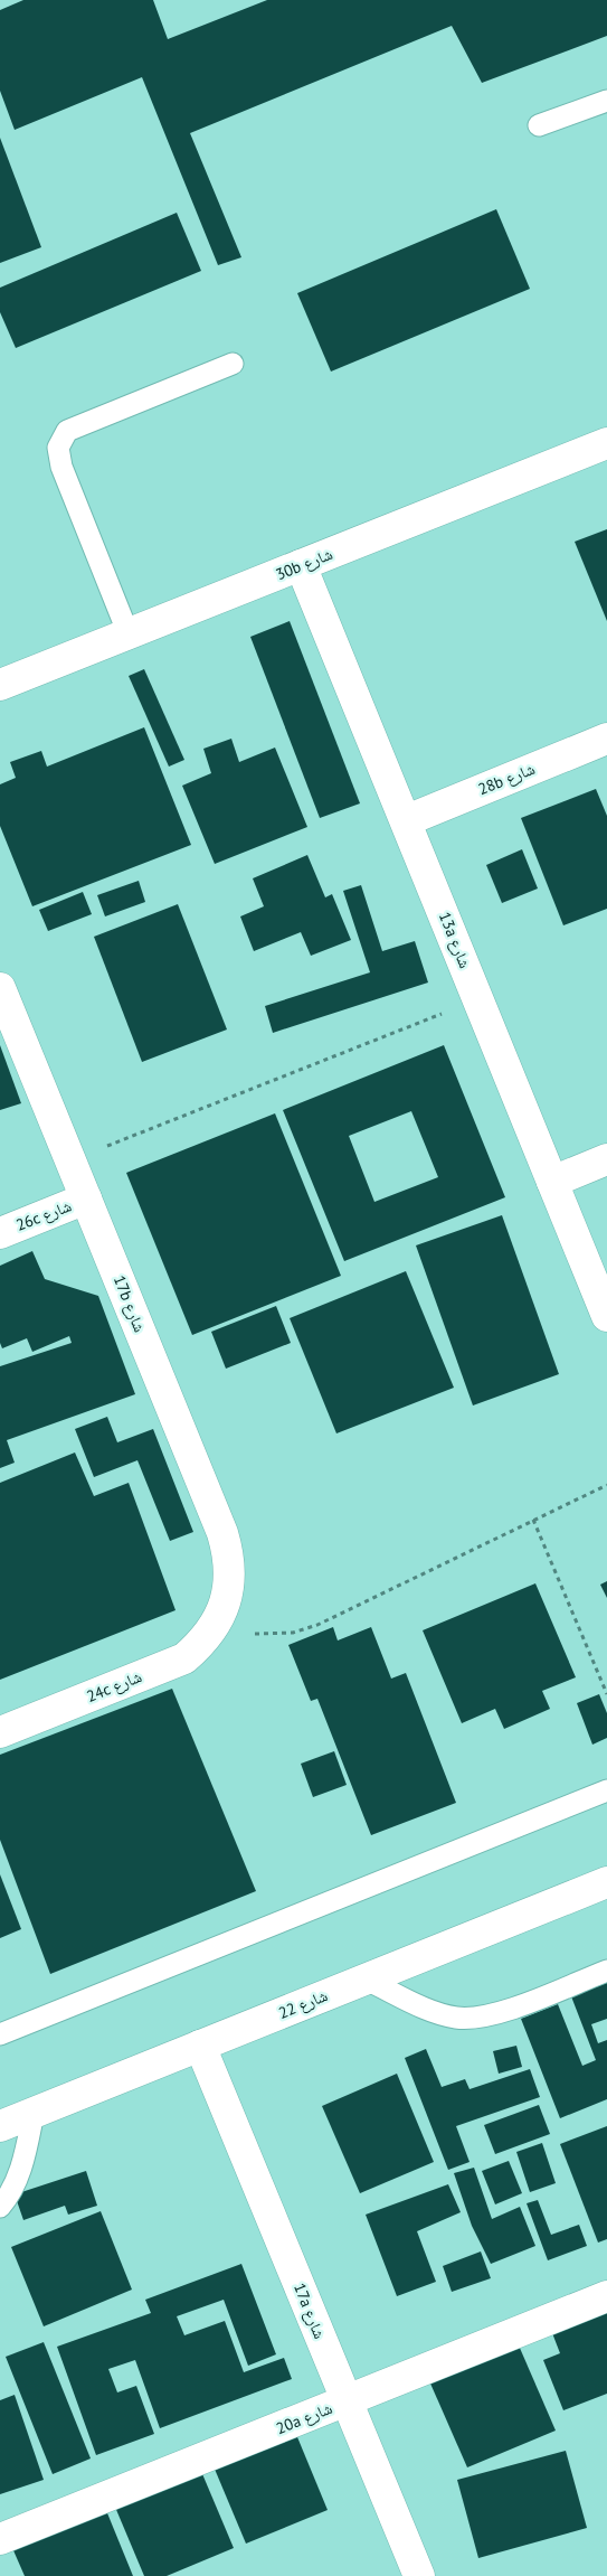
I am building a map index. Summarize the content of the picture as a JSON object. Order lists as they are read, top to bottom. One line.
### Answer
{"streets":{"street":["30b شارع","28b شارع","13a شارع","26c شارع","17b شارع","24c شارع","شارع 22","17a شارع","20a شارع"]},"crossings":[["30b شارع","13a شارع"],["28b شارع","13a شارع"],["26c شارع","17b شارع"],["17b شارع","24c شارع"],["شارع 22","17a شارع"],["17a شارع","20a شارع"]]}
